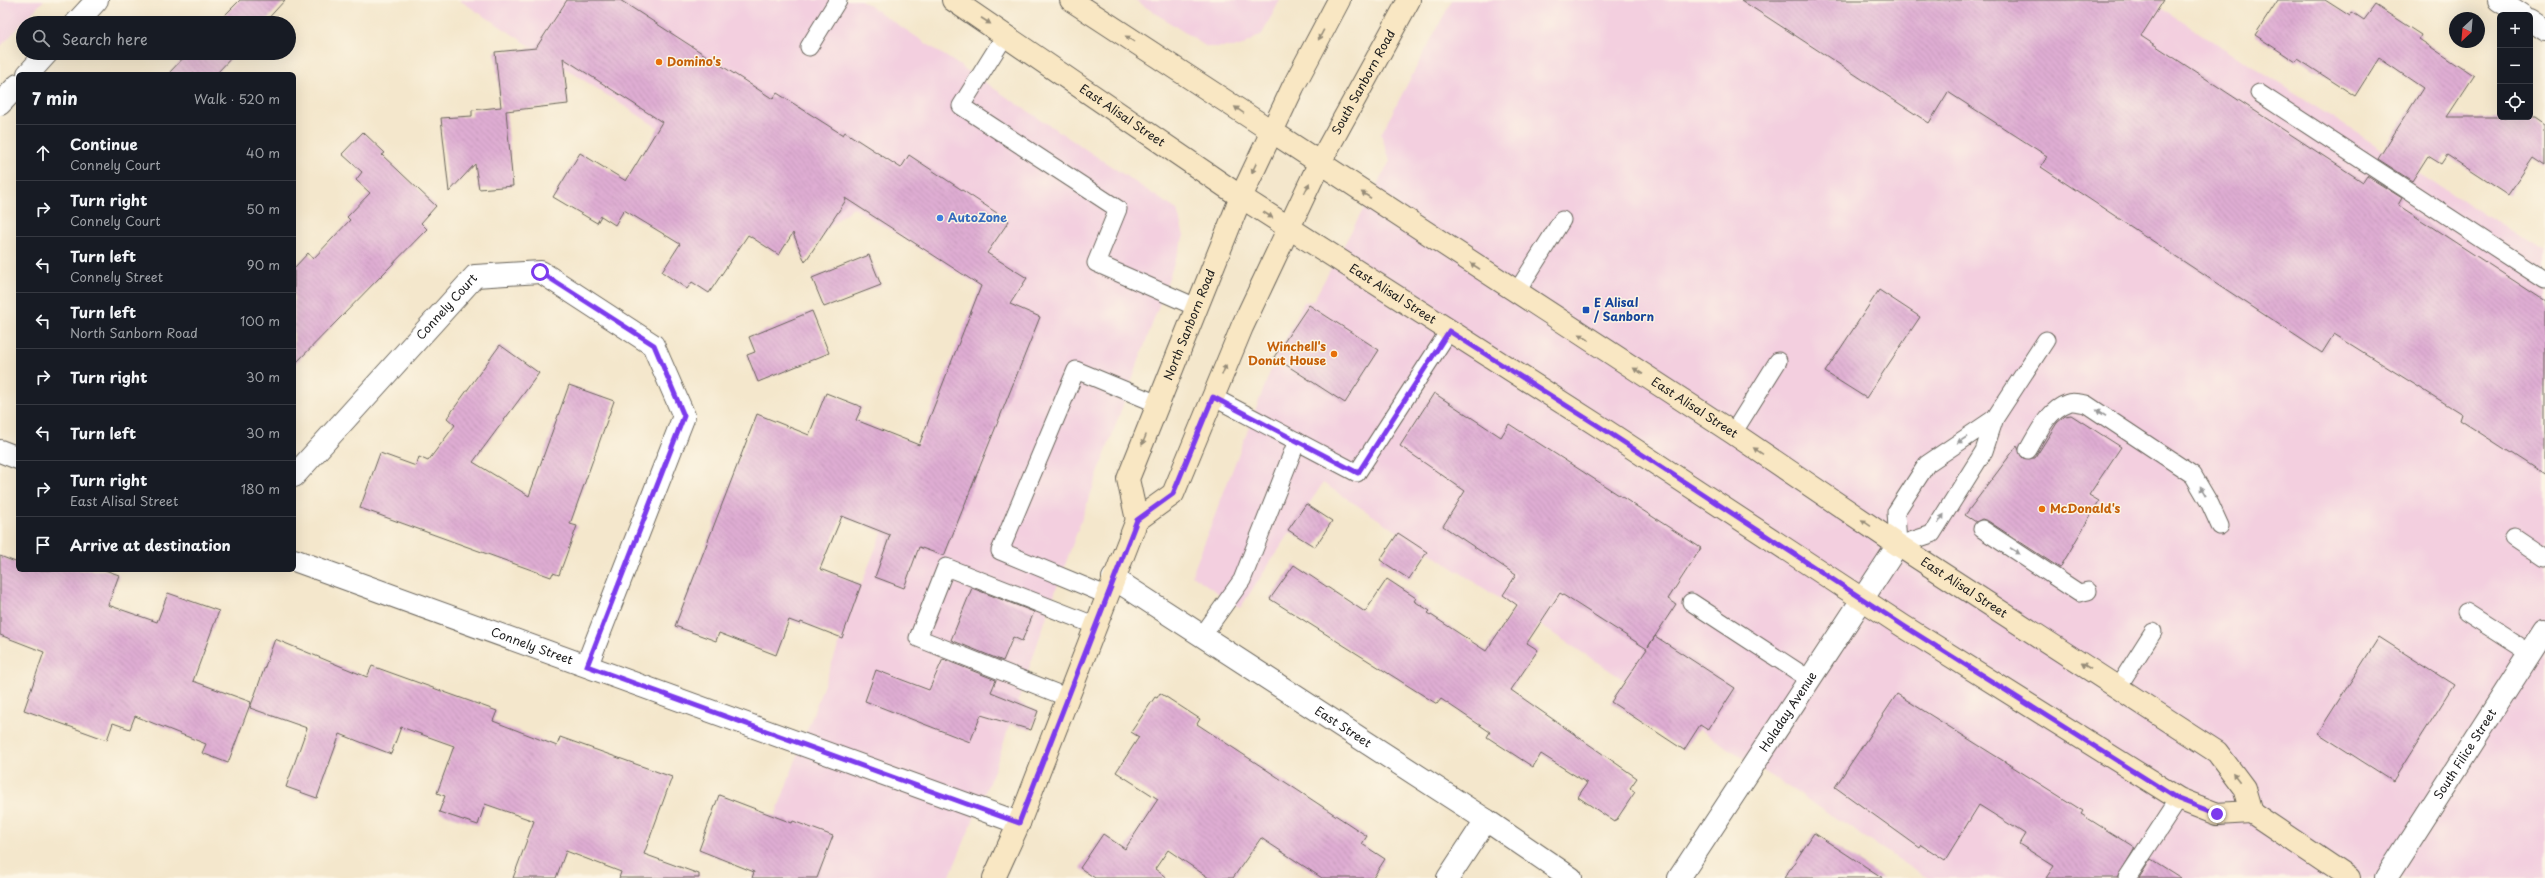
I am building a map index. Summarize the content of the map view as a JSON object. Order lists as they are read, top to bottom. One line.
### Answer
{"streets":{"main road":["South Sanborn Road","East Alisal Street","North Sanborn Road"],"street":["Connely Court","Connely Street","Holaday Avenue","East Street","South Filice Street"]},"crossings":[["South Sanborn Road","East Alisal Street"],["East Alisal Street","North Sanborn Road"],["East Alisal Street","Holaday Avenue"],["Connely Court","Connely Street"]],"places":{"other":["Domino's","AutoZone","Winchell's Donut House","McDonald's"],"transit":["E Alisal / Sanborn"]},"north":"bottom left","page":{"map_buttons":["+","−"],"search":"Search here","heading":["7 min","Walk · 520 m"],"list":[["Continue","Connely Court","40 m"],["Turn right","Connely Court","50 m"],["Turn left","Connely Street","90 m"],["Turn left","North Sanborn Road","100 m"],["Turn right","30 m"],["Turn left","30 m"],["Turn right","East Alisal Street","180 m"],"Arrive at destination"]}}
